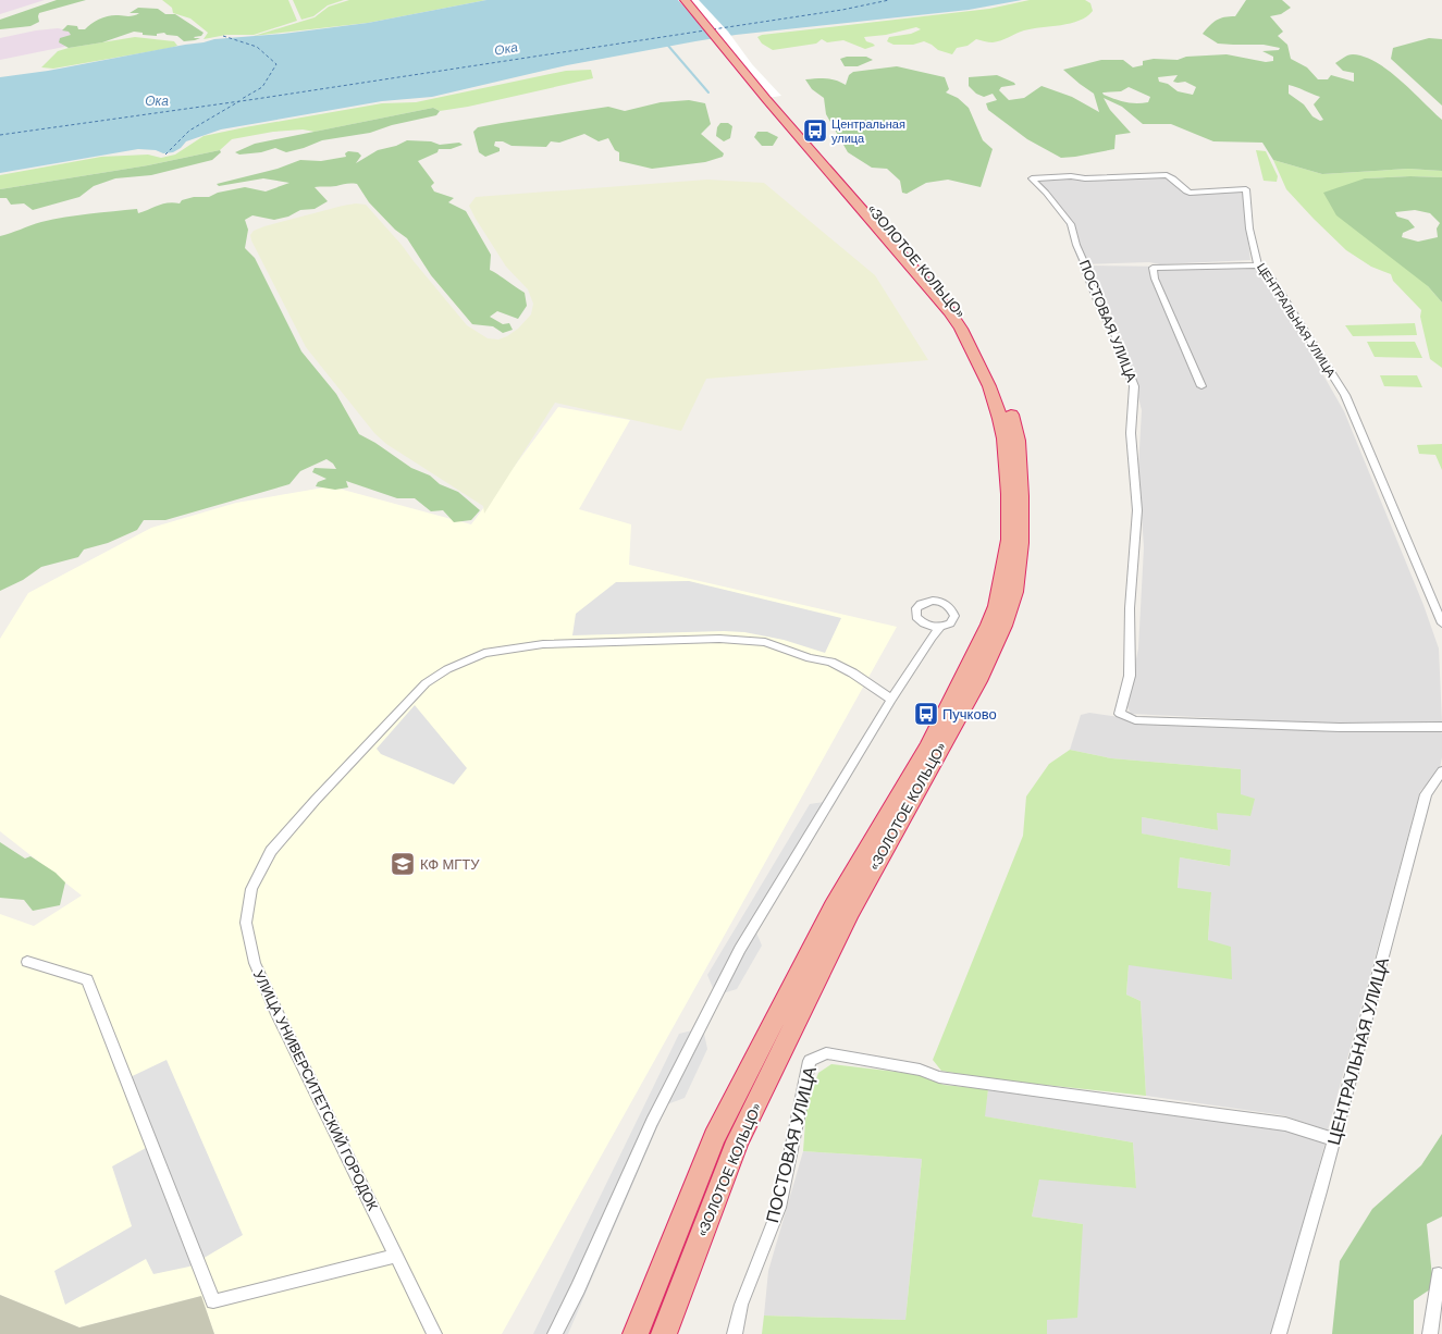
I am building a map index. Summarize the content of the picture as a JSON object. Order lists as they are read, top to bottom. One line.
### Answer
{"streets":{"highway":["«ЗОЛОТОЕ КОЛЬЦО»"],"street":["ЦЕНТРАЛЬНАЯ УЛИЦА","ПОСТОВАЯ УЛИЦА","УЛИЦА УНИВЕРСИТЕТСКИЙ ГОРОДОК"]},"crossings":[["ЦЕНТРАЛЬНАЯ УЛИЦА","ПОСТОВАЯ УЛИЦА"]],"water":["Ока"],"places":{"bus stop":["Центральная улица","Пучково"],"school or university":["КФ МГТУ"]}}
